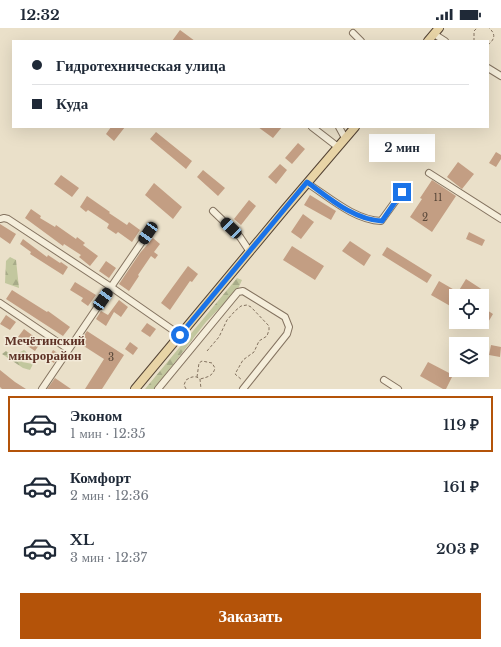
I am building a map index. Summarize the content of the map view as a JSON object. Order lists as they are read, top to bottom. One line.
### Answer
{"districts":["Мечётинский микрорайон"],"house_numbers":["11","2","3"],"page":{"status":"12:32","banner":["Гидротехническая улица","Куда"],"bubble":"2 мин","list":[{"name":"Эконом","note":"1 мин · 12:35","value":"119 ₽"},{"name":"Комфорт","note":"2 мин · 12:36","value":"161 ₽"},{"name":"XL","note":"3 мин · 12:37","value":"203 ₽"}],"buttons":"Заказать"}}
